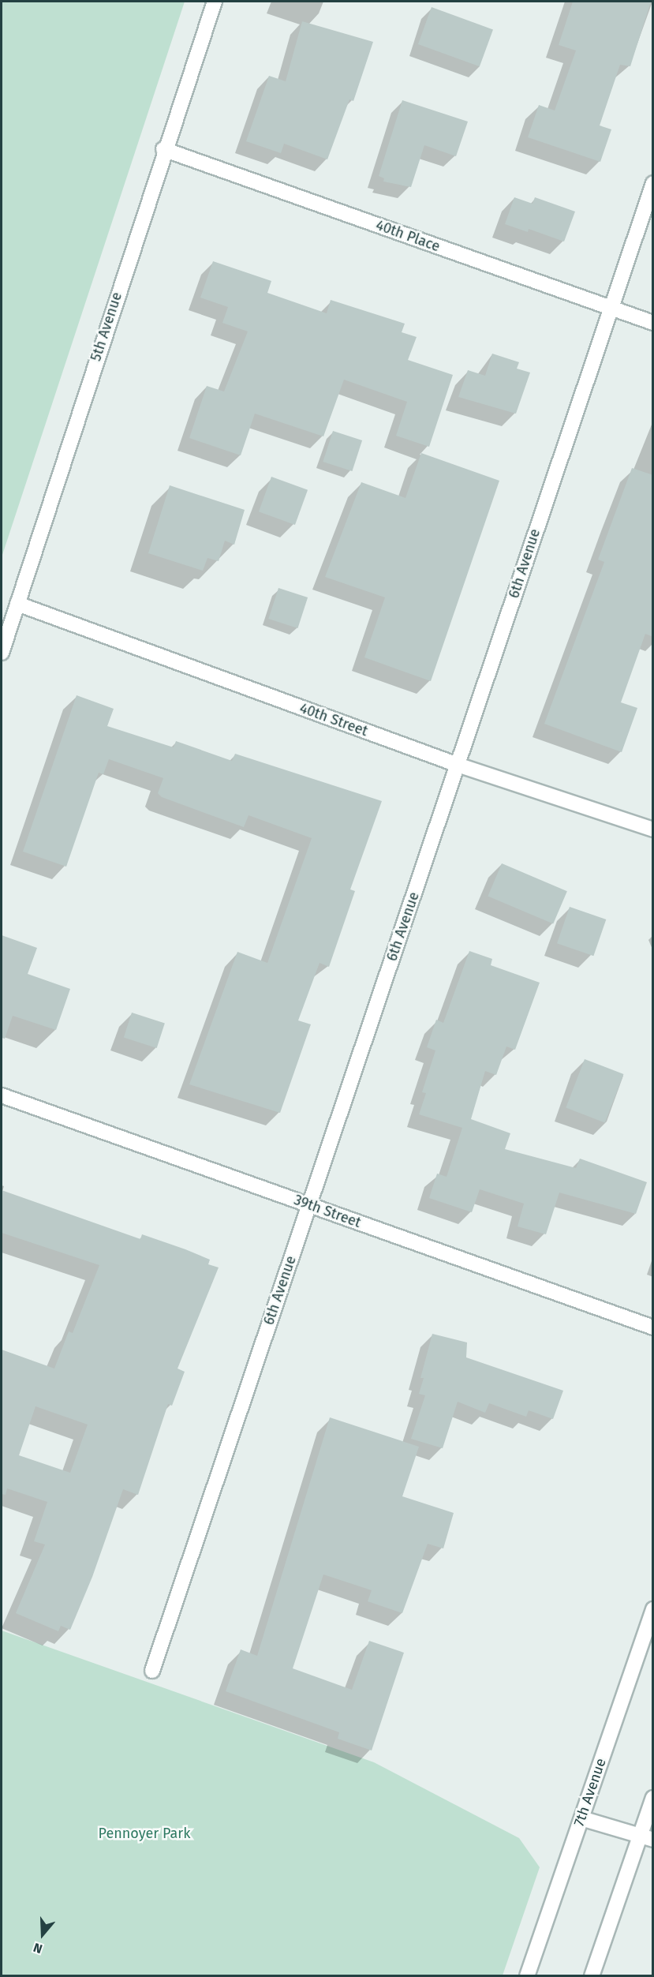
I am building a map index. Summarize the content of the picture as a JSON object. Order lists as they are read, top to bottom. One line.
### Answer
{"streets":{"street":["40th Place","5th Avenue","6th Avenue","40th Street","39th Street","7th Avenue"]},"crossings":[["40th Place","5th Avenue"],["40th Place","6th Avenue"],["5th Avenue","40th Street"],["6th Avenue","40th Street"],["6th Avenue","39th Street"]],"parks":["Pennoyer Park"],"north":"bottom"}
